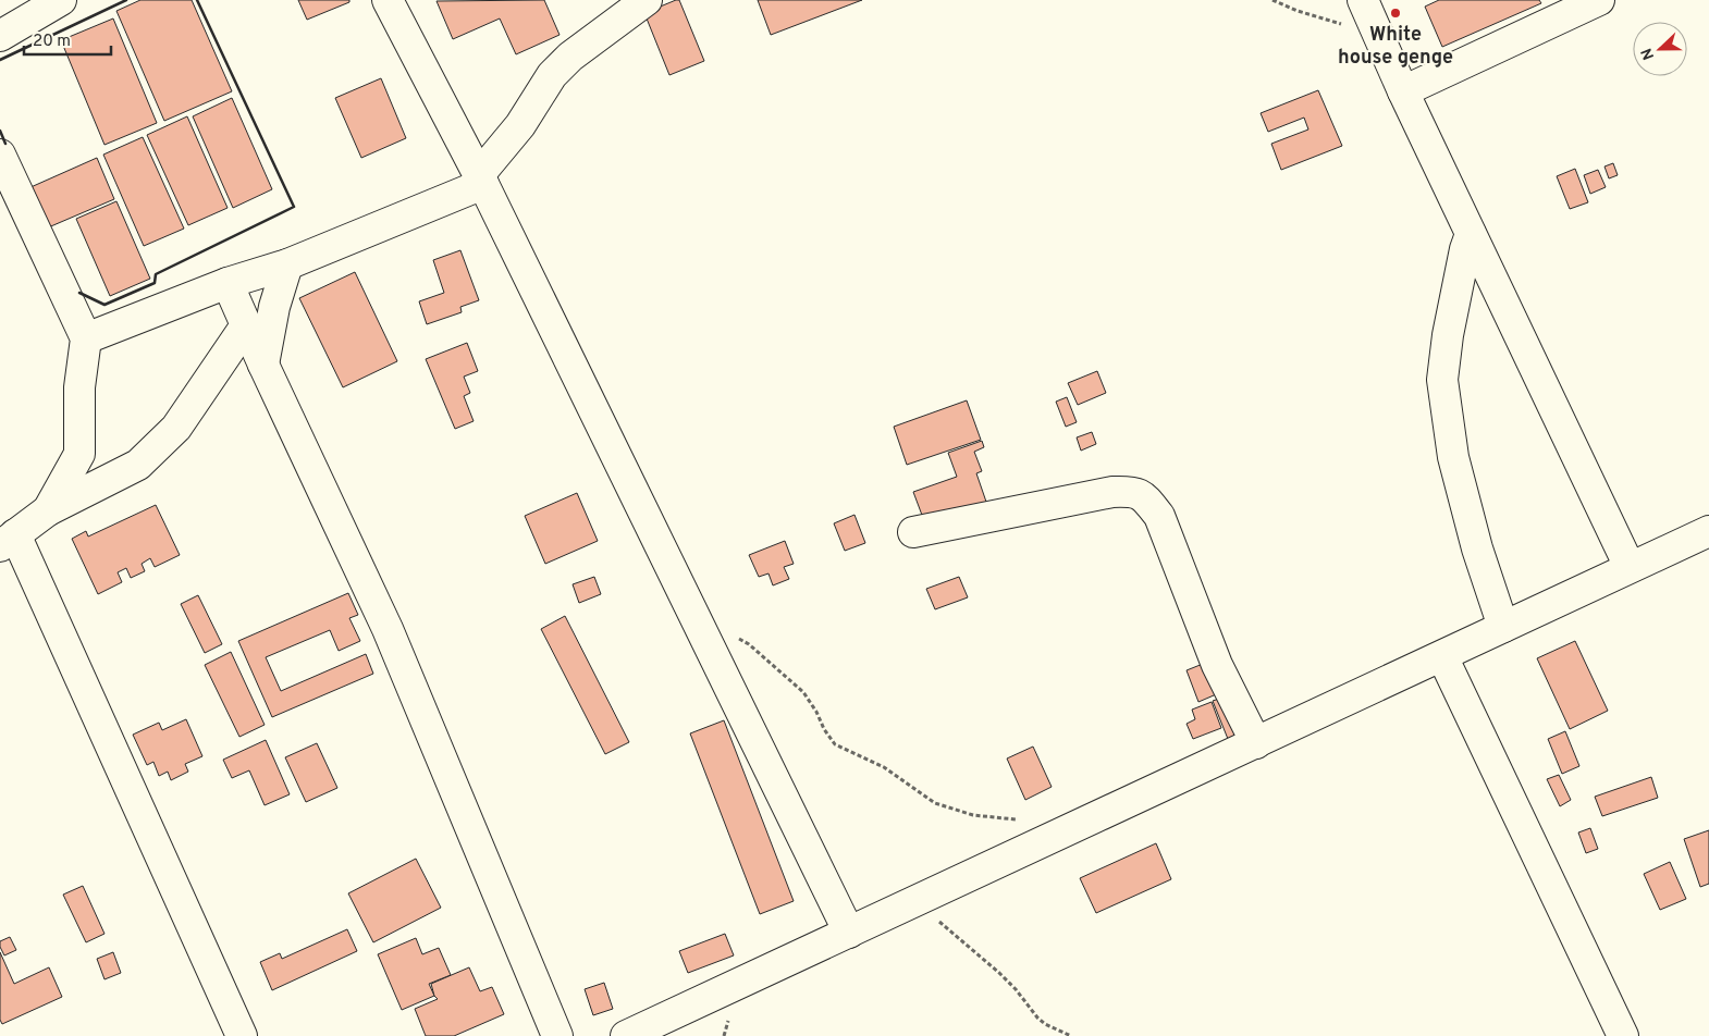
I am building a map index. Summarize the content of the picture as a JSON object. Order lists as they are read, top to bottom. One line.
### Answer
{"places":["White house genge"],"scale_bar":"20 m","north":"left"}
